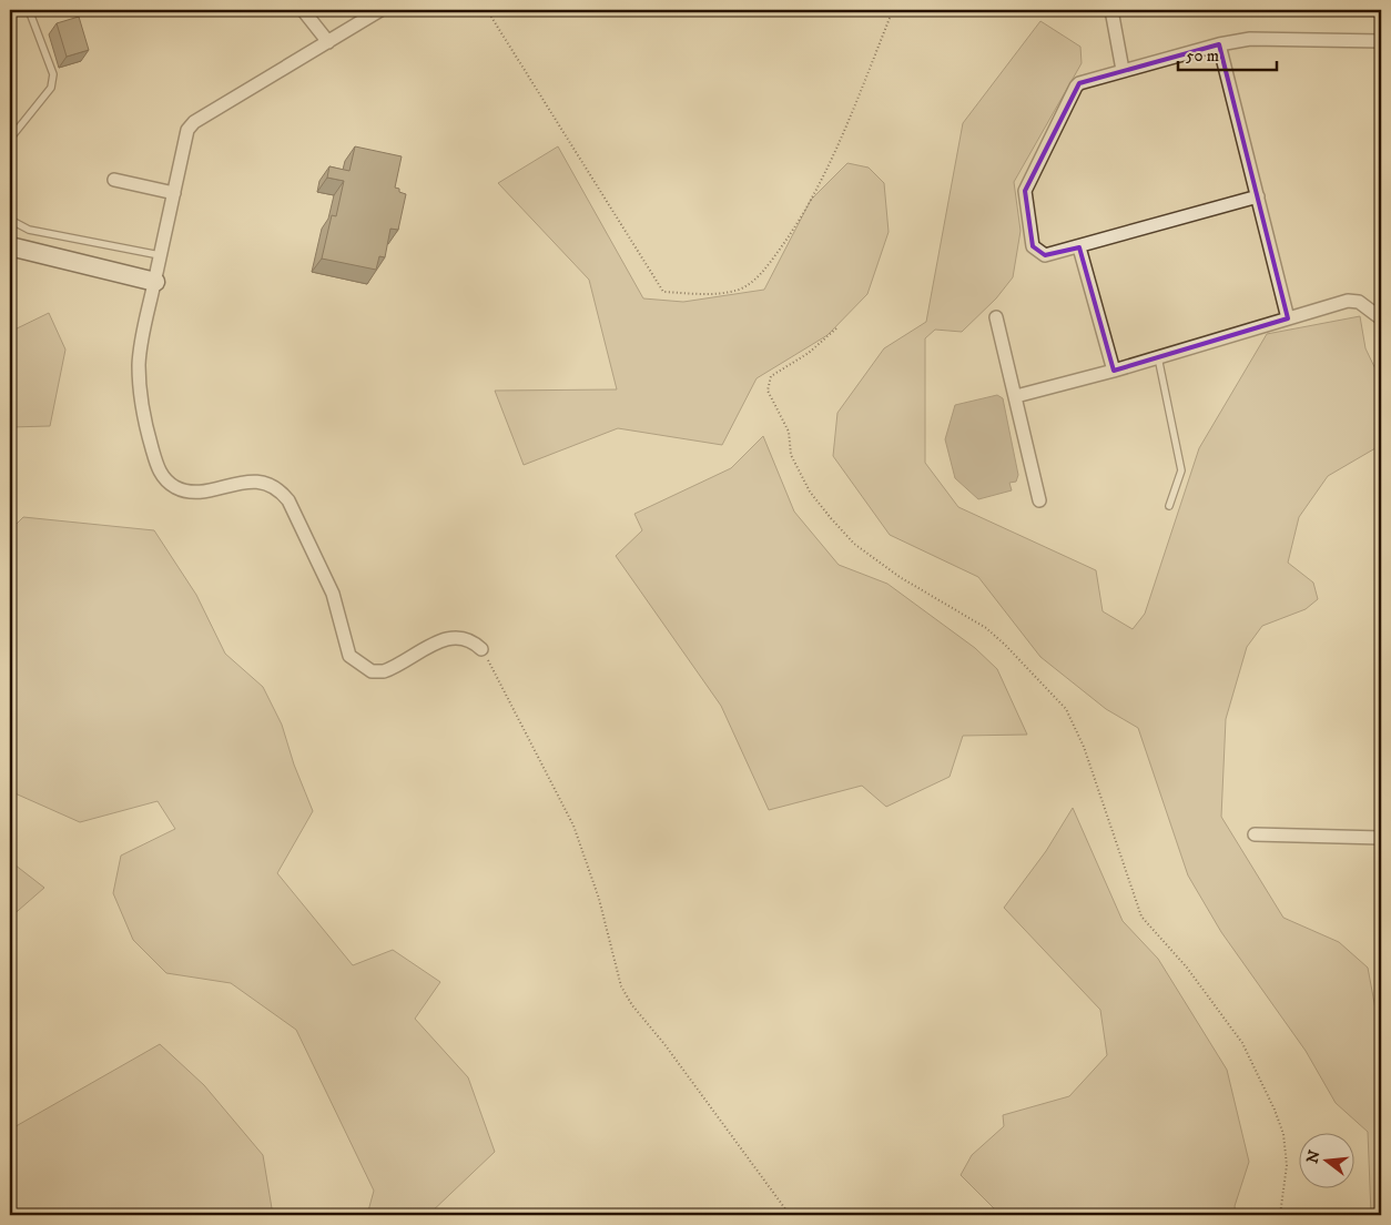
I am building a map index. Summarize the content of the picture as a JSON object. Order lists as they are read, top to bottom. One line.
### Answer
{"scale_bar":"50 m","north":"left"}
